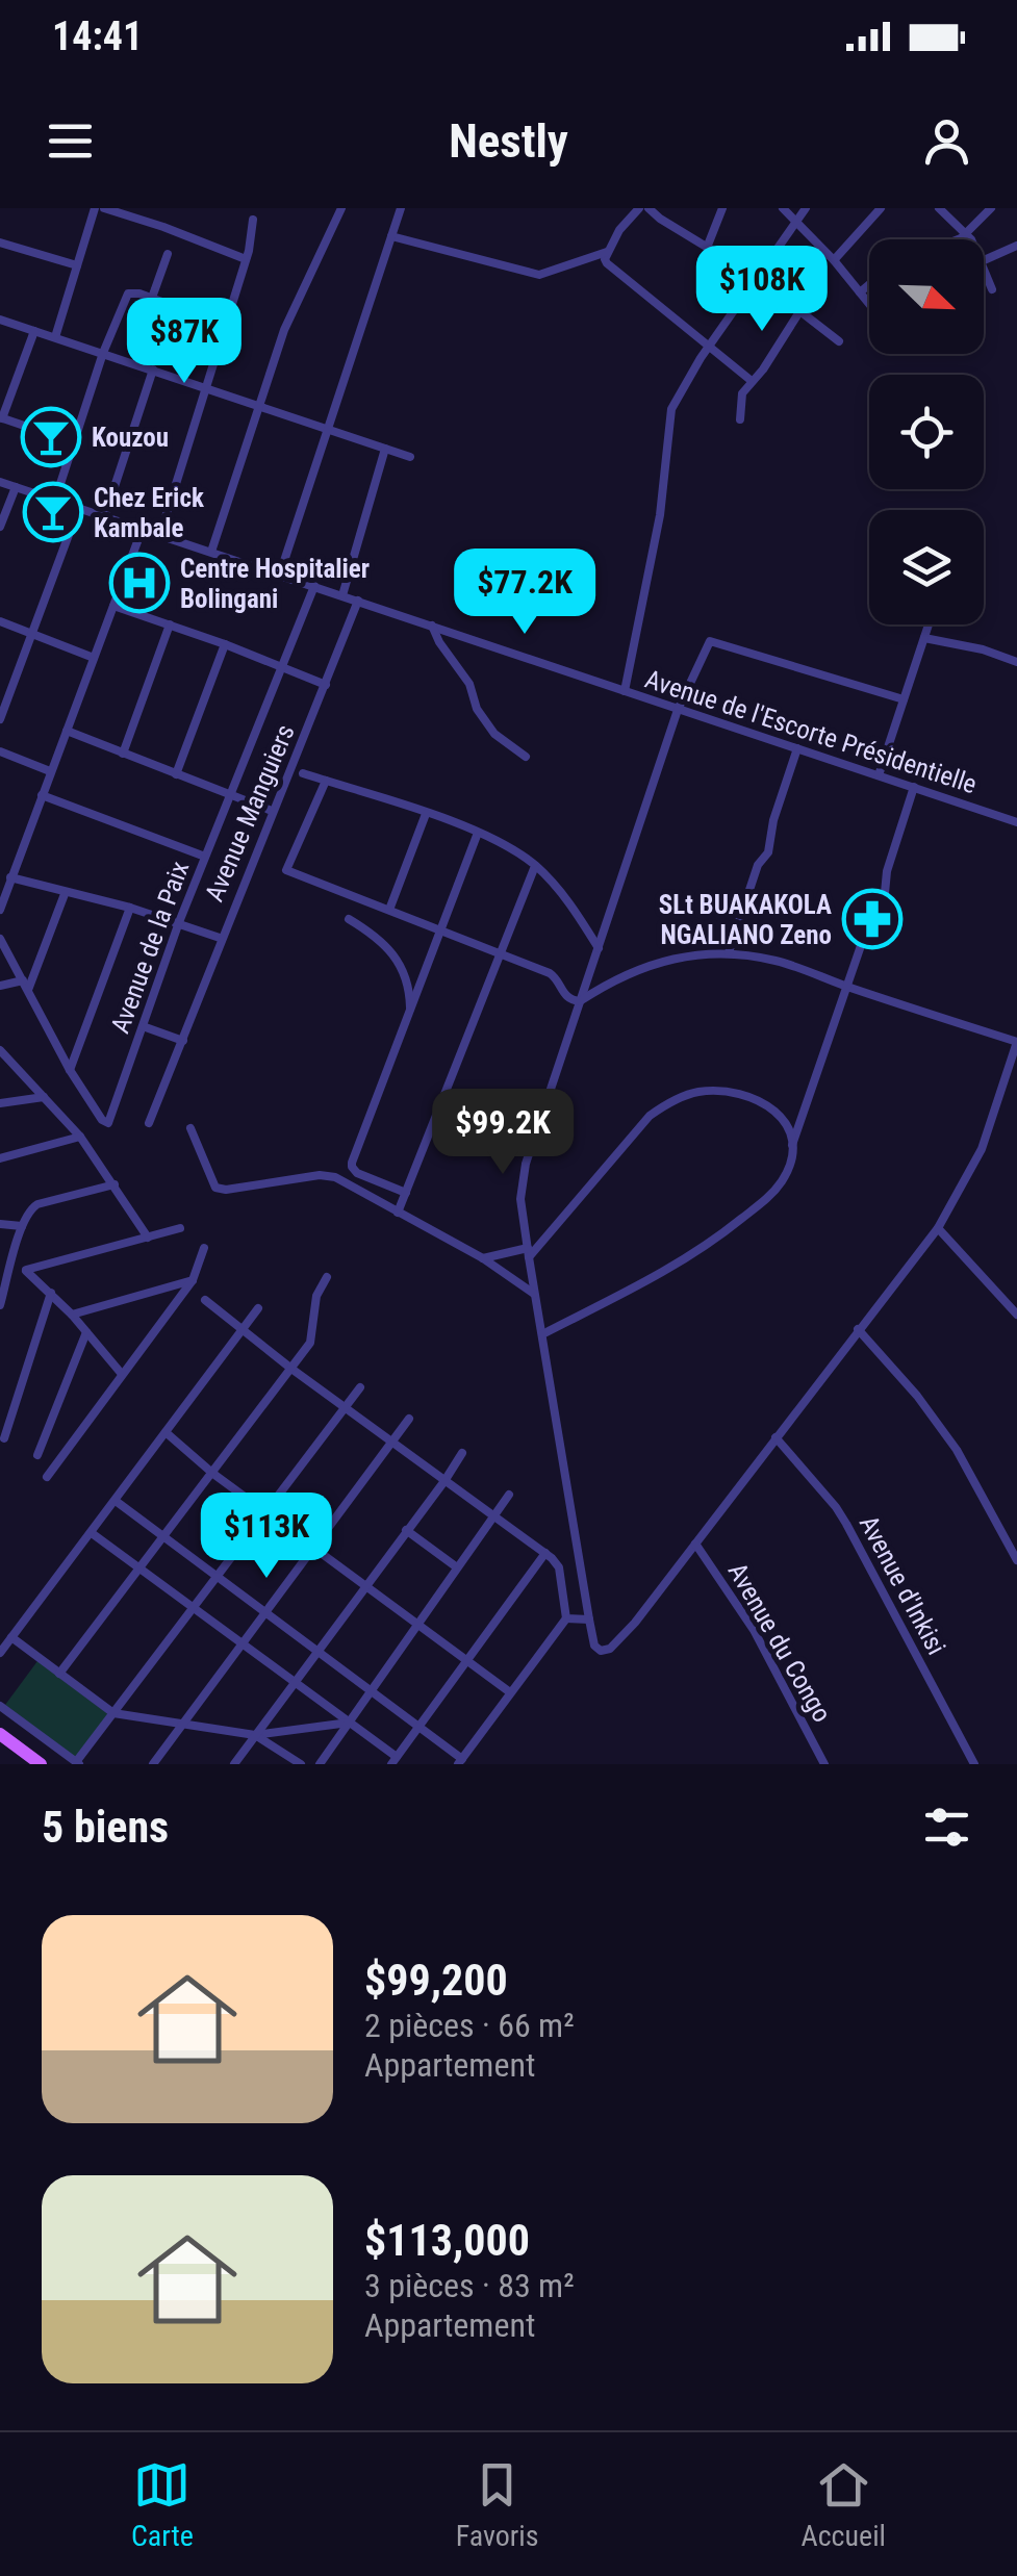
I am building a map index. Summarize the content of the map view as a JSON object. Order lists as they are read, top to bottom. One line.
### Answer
{"streets":{"street":["Avenue de l'Escorte Présidentielle","Avenue Manguiers","Avenue de la Paix","Avenue d'Inkisi","Avenue du Congo"]},"crossings":[["Avenue de l'Escorte Présidentielle","Avenue Manguiers"],["Avenue de l'Escorte Présidentielle","Avenue de la Paix"]],"places":{"bar":["Kouzou","Chez Erick Kambale"],"hospital":["Centre Hospitalier Bolingani"],"pharmacy":["SLt BUAKAKOLA NGALIANO Zeno"]},"north":"bottom right","page":{"status":"14:41","header":"Nestly","price":["$108K","$87K","$77.2K","$99.2K","$113K"],"heading":"5 biens","list":[{"name":"$99,200","note":"2 pièces · 66 m² · Appartement"},{"name":"$113,000","note":"3 pièces · 83 m² · Appartement"}],"tabs":["Carte","Favoris","Accueil"]}}
